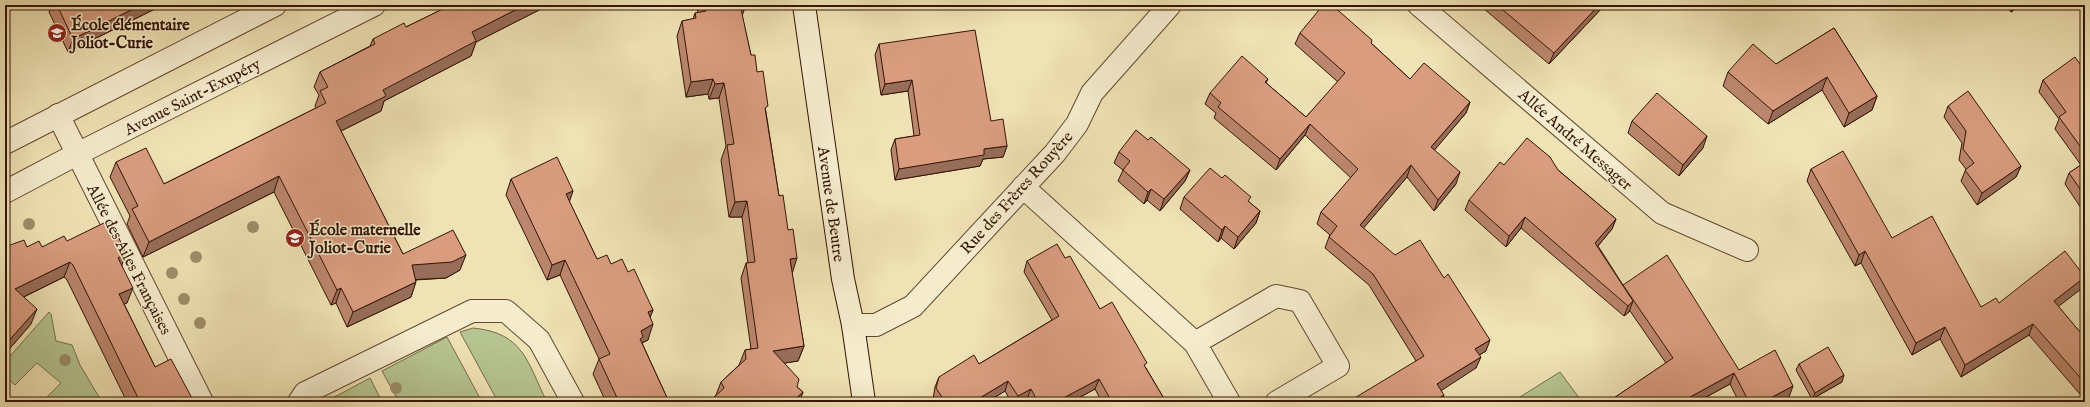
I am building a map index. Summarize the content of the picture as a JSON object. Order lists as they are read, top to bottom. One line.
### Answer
{"streets":{"street":["Avenue Saint-Exupéry","Allée André Messager","Rue des Frères Rouyère","Avenue de Beutre","Allée des Ailes Françaises"]},"crossings":[["Avenue Saint-Exupéry","Allée des Ailes Françaises"],["Rue des Frères Rouyère","Avenue de Beutre"]],"places":{"school or university":["École élémentaire Joliot-Curie","École maternelle Joliot-Curie"]}}
